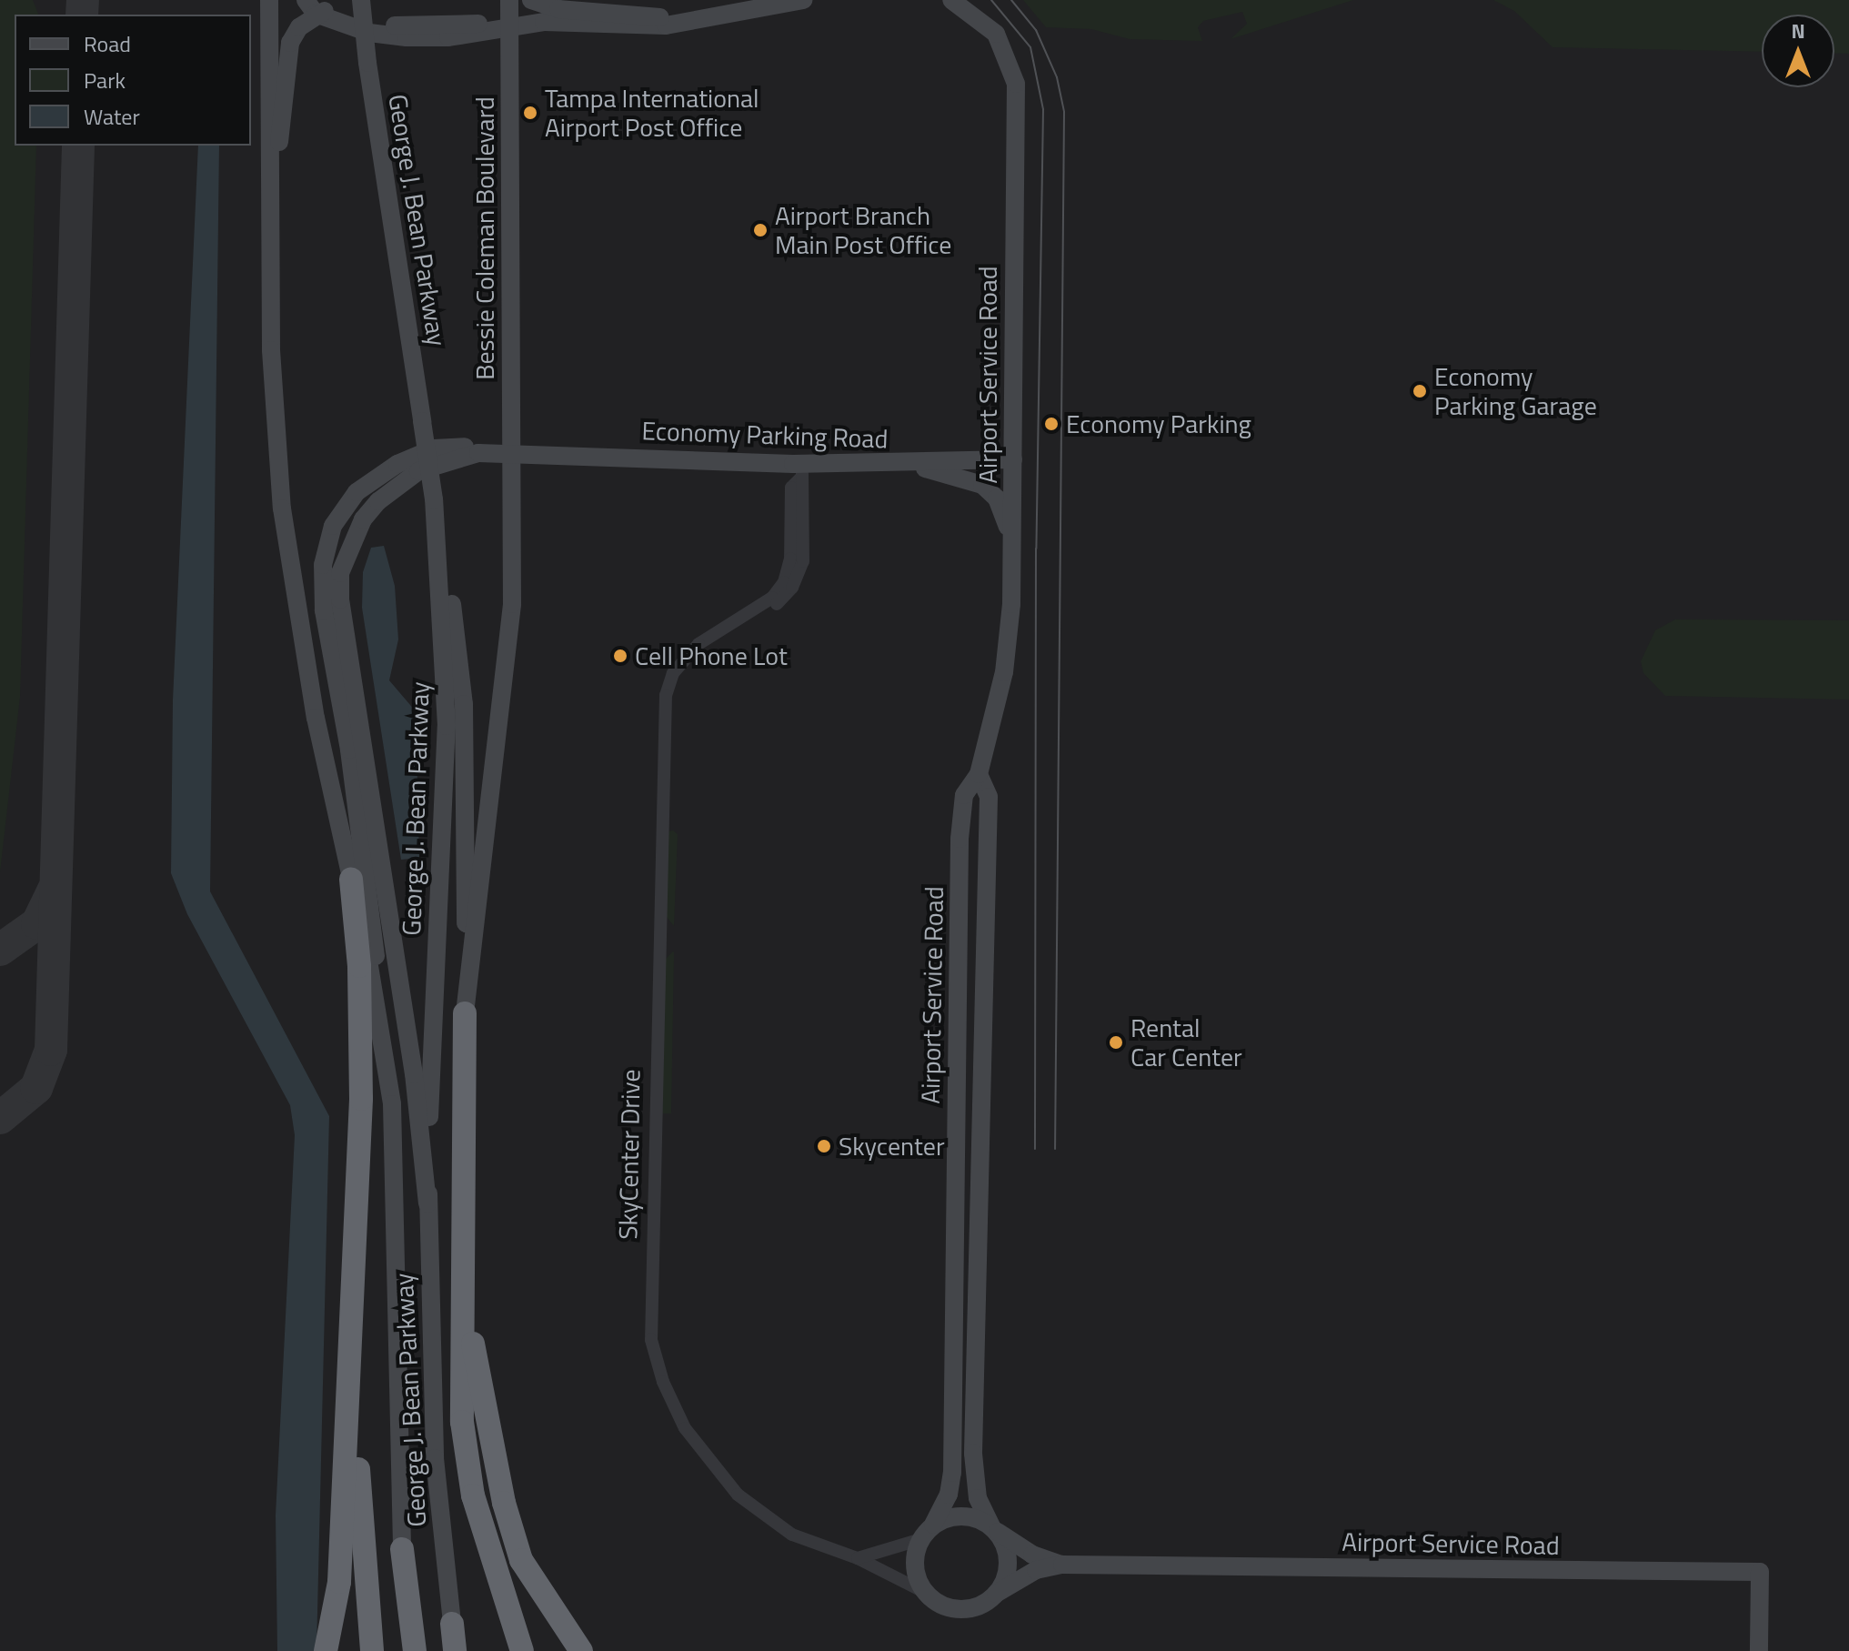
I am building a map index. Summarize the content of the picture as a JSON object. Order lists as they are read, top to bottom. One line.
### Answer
{"streets":{"street":["George J. Bean Parkway","Bessie Coleman Boulevard","Airport Service Road","Economy Parking Road","SkyCenter Drive"]},"crossings":[["Bessie Coleman Boulevard","Economy Parking Road"],["Airport Service Road","Economy Parking Road"],["Airport Service Road","SkyCenter Drive"],["Economy Parking Road","SkyCenter Drive"]],"places":["Tampa International Airport Post Office","Airport Branch Main Post Office","Economy Parking Garage","Economy Parking","Cell Phone Lot","Rental Car Center","Skycenter"],"legend":["Road","Park","Water"],"north":"top"}
